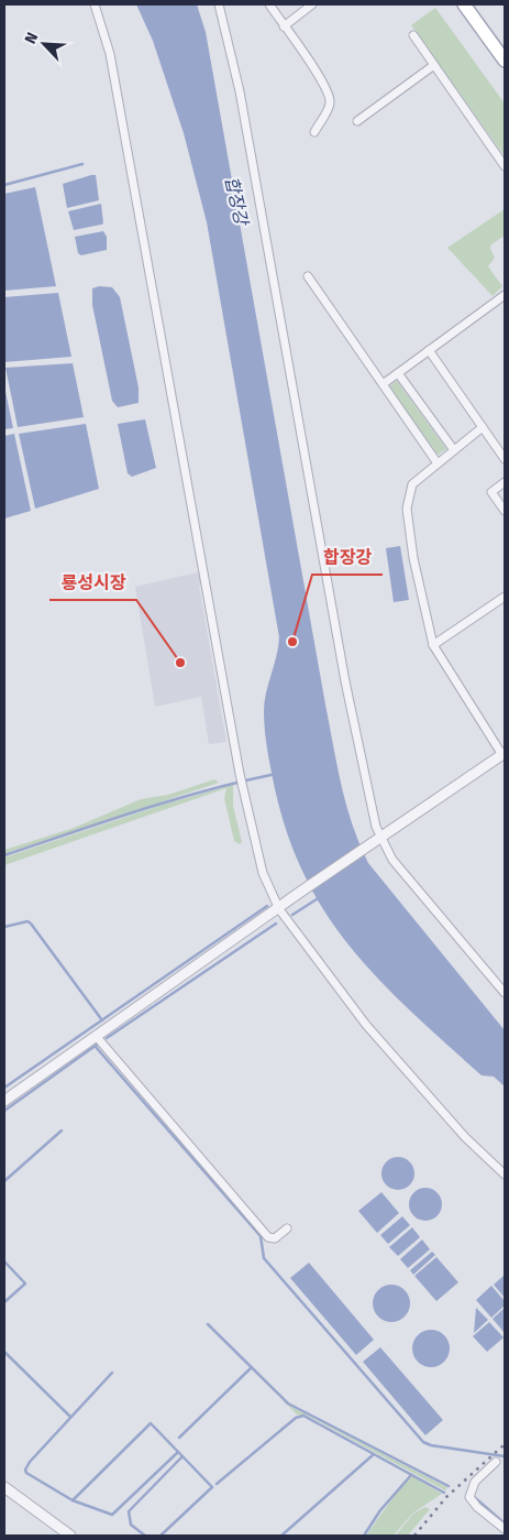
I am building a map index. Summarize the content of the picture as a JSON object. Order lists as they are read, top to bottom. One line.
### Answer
{"water":["합장강"],"places":["합장강","룡성시장"],"north":"top left"}
